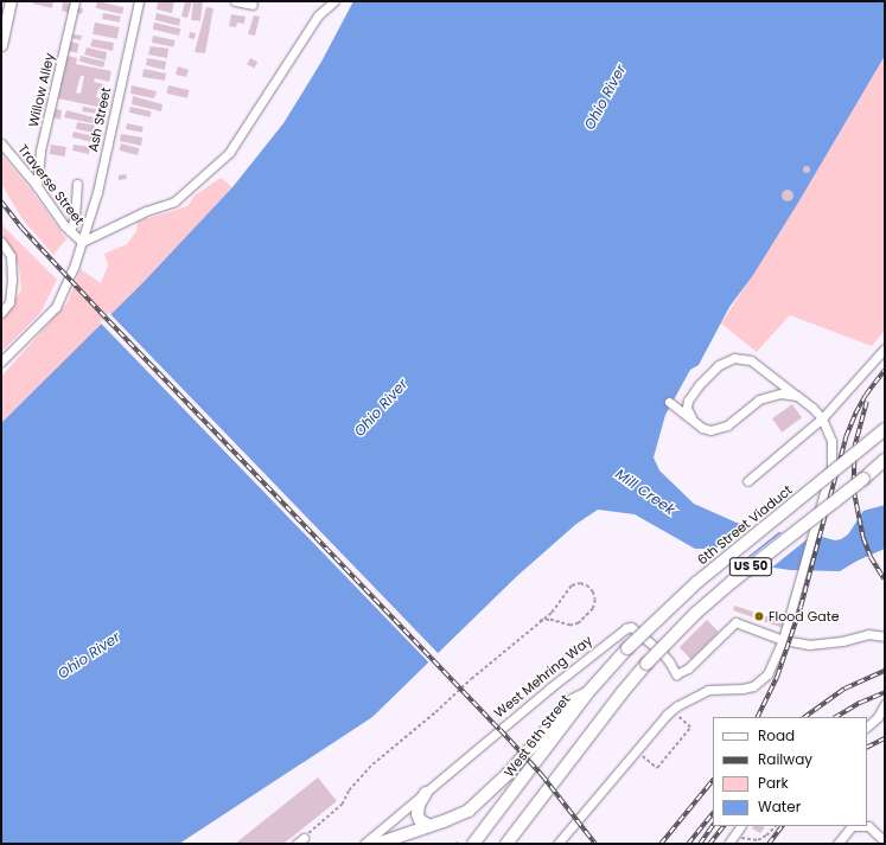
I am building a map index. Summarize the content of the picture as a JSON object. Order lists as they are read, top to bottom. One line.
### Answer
{"streets":{"highway":["6th Street Viaduct","US 50","West 6th Street"],"street":["Willow Alley","Ash Street","Traverse Street","West Mehring Way"]},"crossings":[["Willow Alley","Traverse Street"],["Ash Street","Traverse Street"],["6th Street Viaduct","West 6th Street"]],"water":["Ohio River","Mill Creek"],"places":["Flood Gate"],"legend":["Road","Railway","Park","Water"]}
